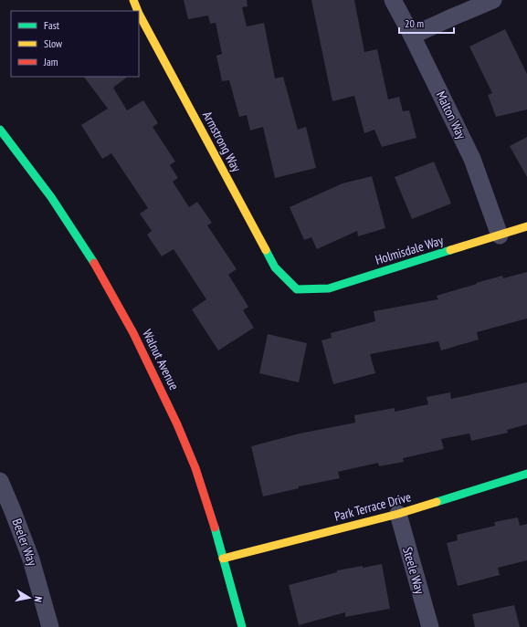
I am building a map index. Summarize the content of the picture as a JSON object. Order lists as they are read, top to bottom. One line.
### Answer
{"streets":{"street":["Malton Way","Armstrong Way","Holmisdale Way","Walnut Avenue","Park Terrace Drive","Beeler Way","Steele Way"]},"crossings":[["Malton Way","Holmisdale Way"],["Armstrong Way","Holmisdale Way"],["Walnut Avenue","Park Terrace Drive"],["Park Terrace Drive","Steele Way"]],"legend":["Fast","Slow","Jam"],"scale_bar":"20 m","north":"right"}
